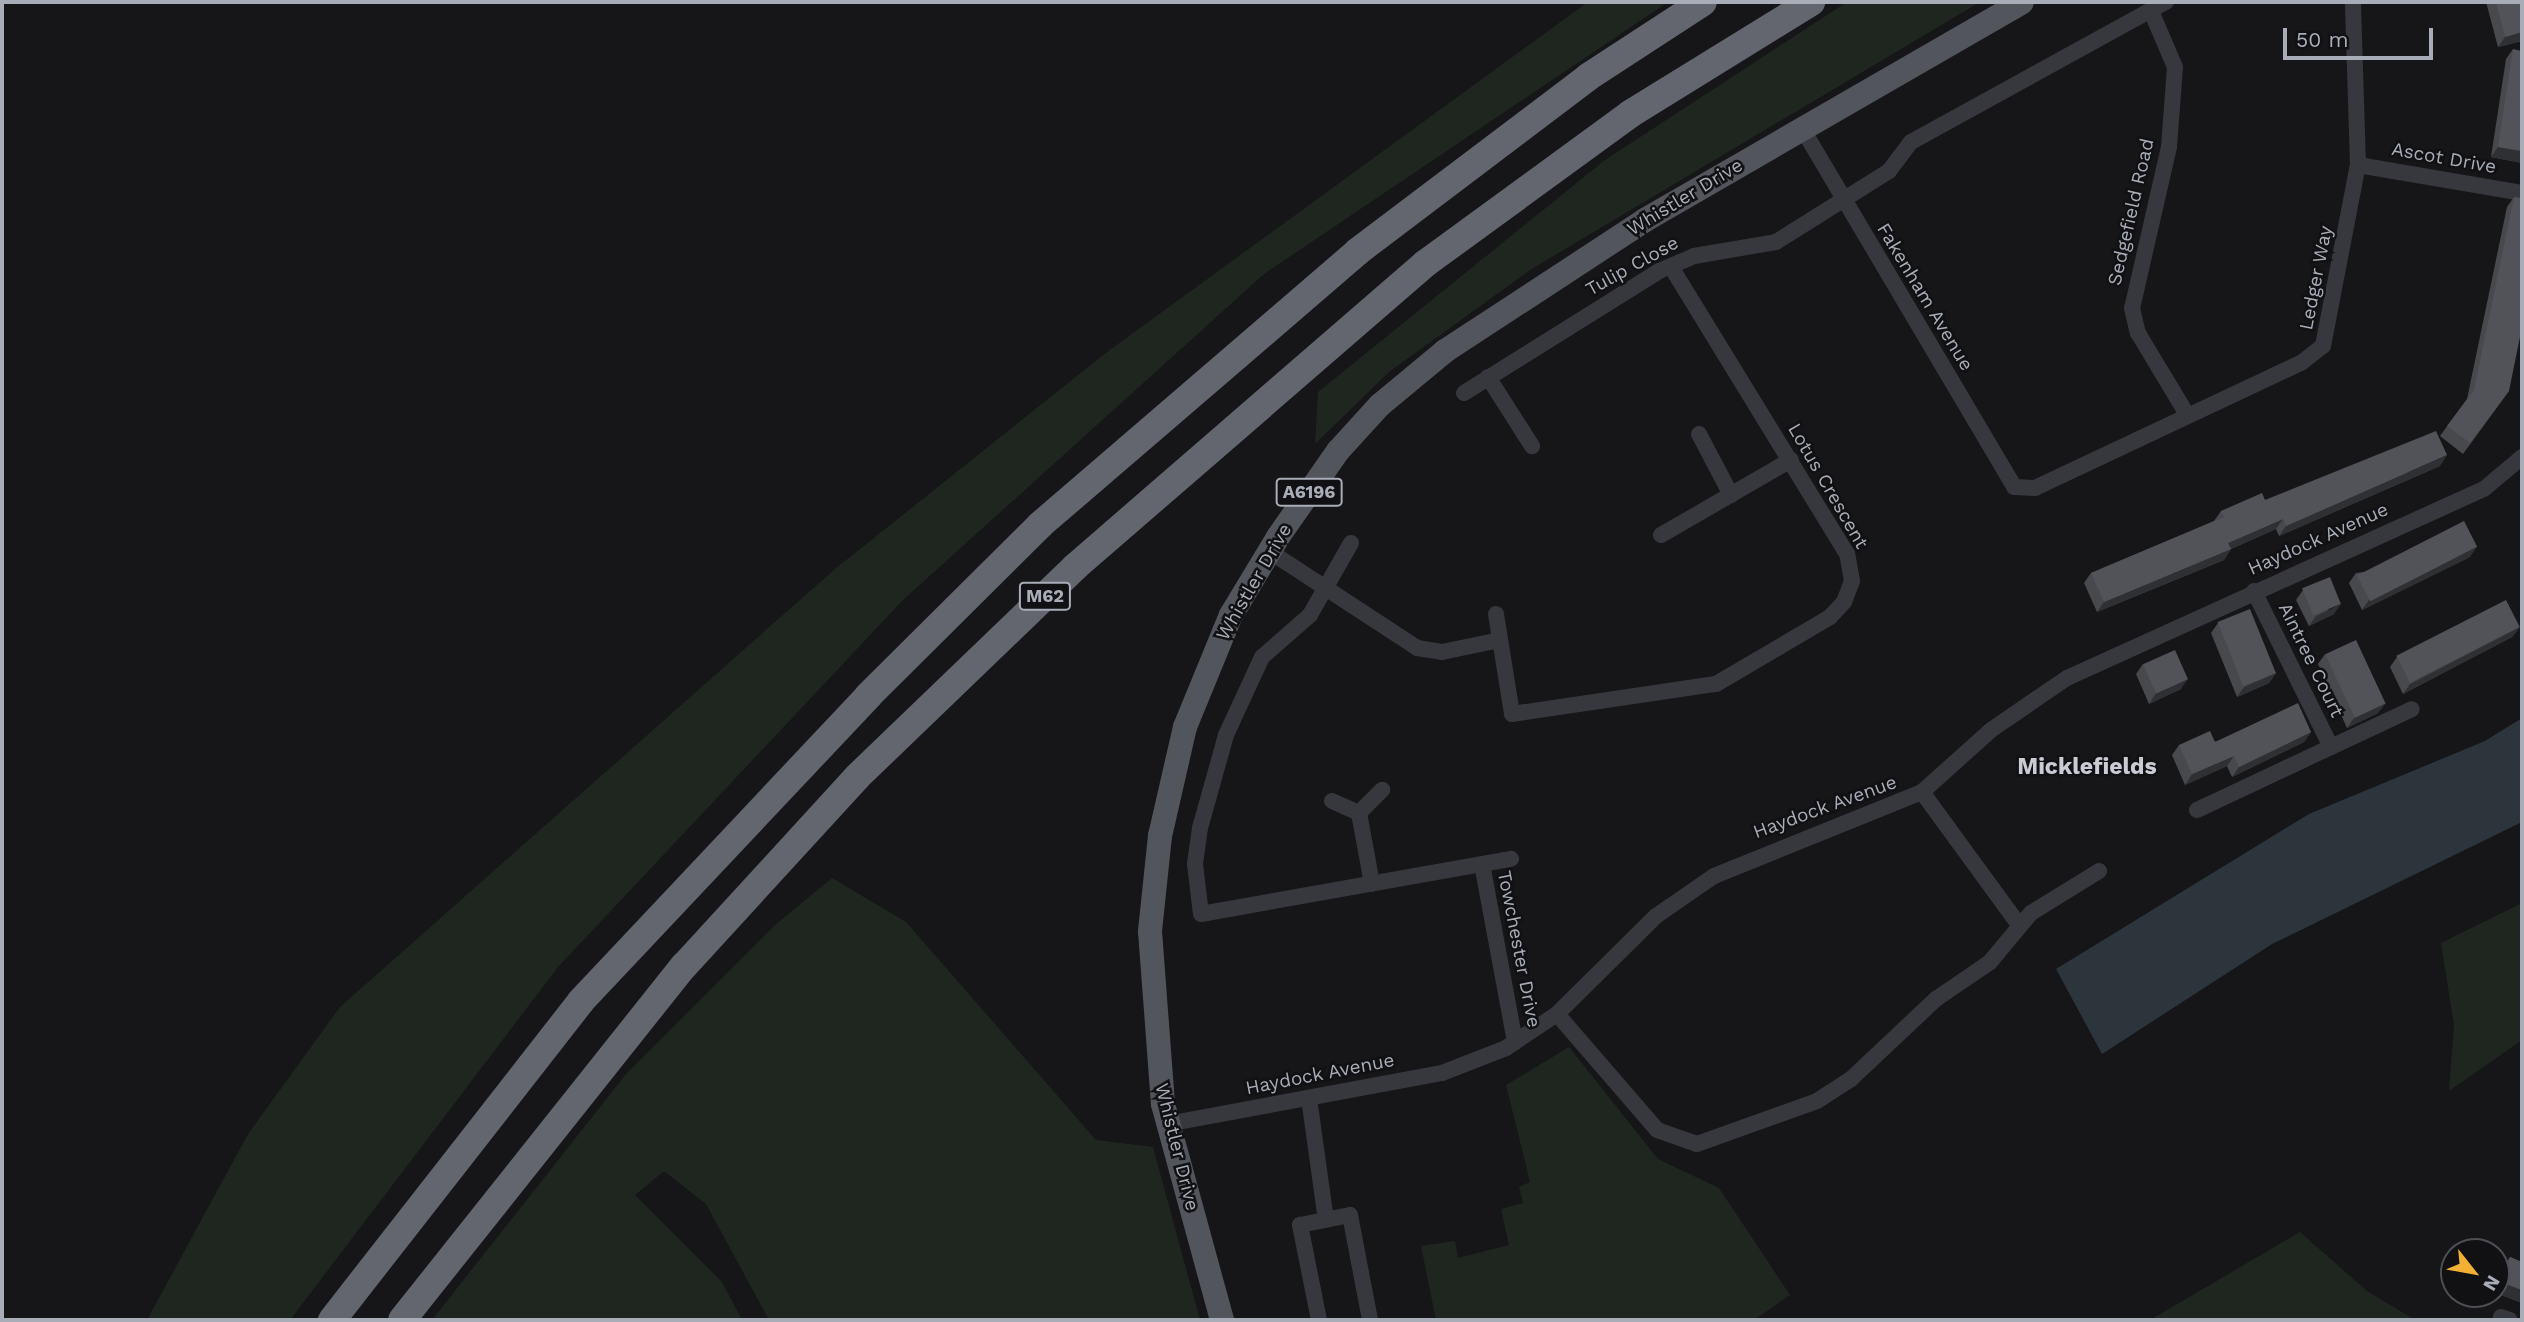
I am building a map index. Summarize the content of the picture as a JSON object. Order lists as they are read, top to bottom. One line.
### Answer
{"streets":{"highway":["M62"],"main road":["Whistler Drive","A6196"],"street":["Ascot Drive","Sedgefield Road","Tulip Close","Ledger Way","Fakenham Avenue","Lotus Crescent","Haydock Avenue","Aintree Court","Towchester Drive"]},"crossings":[["Ascot Drive","Ledger Way"],["Whistler Drive","Fakenham Avenue"],["Whistler Drive","Haydock Avenue"],["Sedgefield Road","Ledger Way"],["Tulip Close","Fakenham Avenue"],["Tulip Close","Lotus Crescent"],["Ledger Way","Fakenham Avenue"],["Haydock Avenue","Aintree Court"],["Haydock Avenue","Towchester Drive"]],"districts":["Micklefields"],"scale_bar":"50 m","north":"bottom right"}
